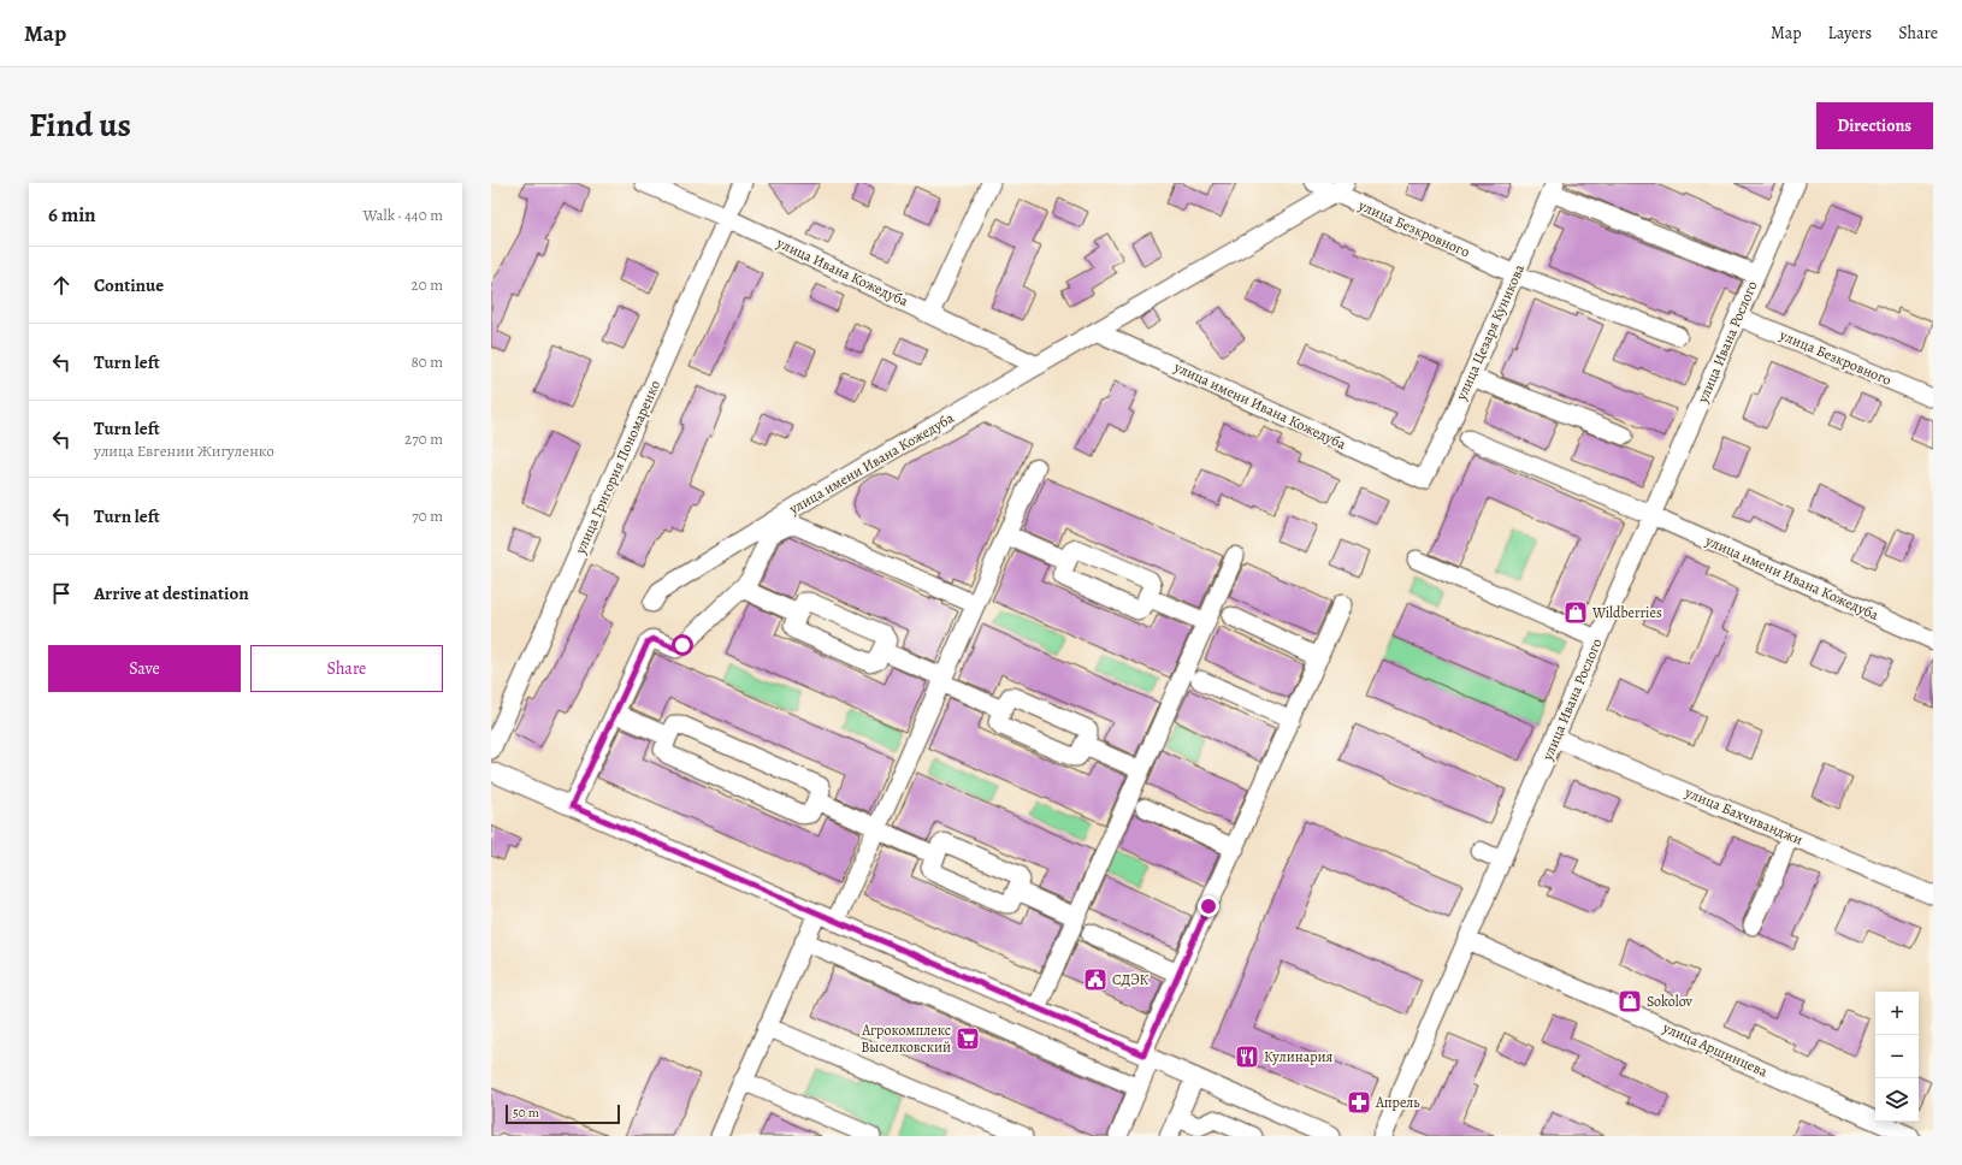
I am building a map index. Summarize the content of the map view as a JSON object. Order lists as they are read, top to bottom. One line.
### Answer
{"streets":{"street":["улица Безкровного","улица Ивана Кожедуба","улица Цезаря Куникова","улица Ивана Рослого","улица имени Ивана Кожедуба","улица Григория Пономаренко","улица Бахчиванджи","улица Аршинцева"]},"crossings":[["улица Безкровного","улица Цезаря Куникова"],["улица Безкровного","улица Ивана Рослого"],["улица Безкровного","улица имени Ивана Кожедуба"],["улица Ивана Кожедуба","улица имени Ивана Кожедуба"],["улица Ивана Кожедуба","улица Григория Пономаренко"],["улица Цезаря Куникова","улица имени Ивана Кожедуба"],["улица Ивана Рослого","улица имени Ивана Кожедуба"],["улица Ивана Рослого","улица Бахчиванджи"],["улица Ивана Рослого","улица Аршинцева"]],"places":{"shop":["Wildberries","Sokolov"],"public building":["СДЭК"],"supermarket":["Агрокомплекс Выселковский"],"restaurant":["Кулинария"],"pharmacy":["Апрель"]},"scale_bar":"50 m","page":{"header":"Map","nav":["Map","Layers","Share"],"title":"Find us","buttons":["Directions",["Save","Share"]],"heading":["6 min","Walk · 440 m"],"list":[["Continue","20 m"],["Turn left","80 m"],["Turn left","улица Евгении Жигуленко","270 m"],["Turn left","70 m"],"Arrive at destination"],"map_buttons":["+","−"],"scale":"50 m"}}
